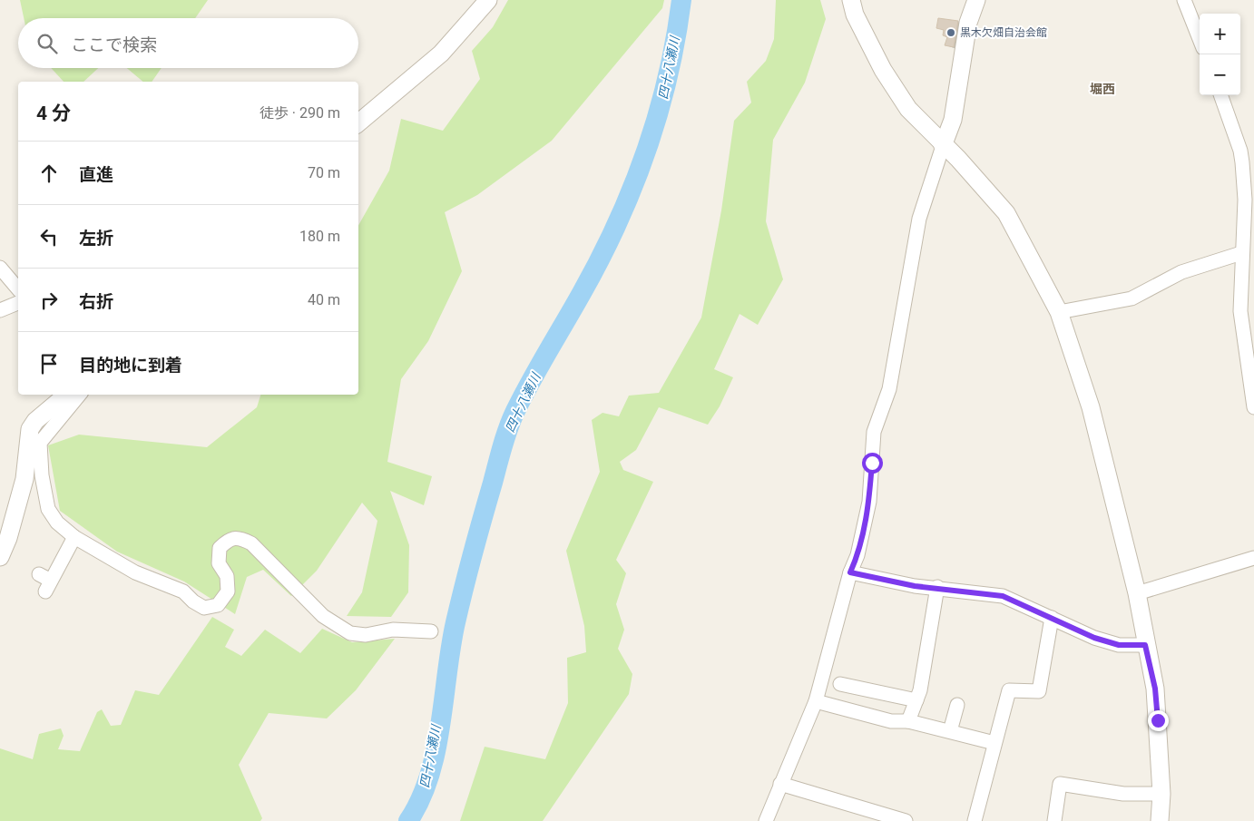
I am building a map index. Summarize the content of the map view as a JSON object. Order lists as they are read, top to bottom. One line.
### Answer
{"districts":["堀西"],"water":["四十八瀬川"],"places":["黒木欠畑自治会館"],"page":{"map_buttons":["+","−"],"search":"ここで検索","heading":["4 分","徒歩 · 290 m"],"list":[["直進","70 m"],["左折","180 m"],["右折","40 m"],"目的地に到着"]}}
